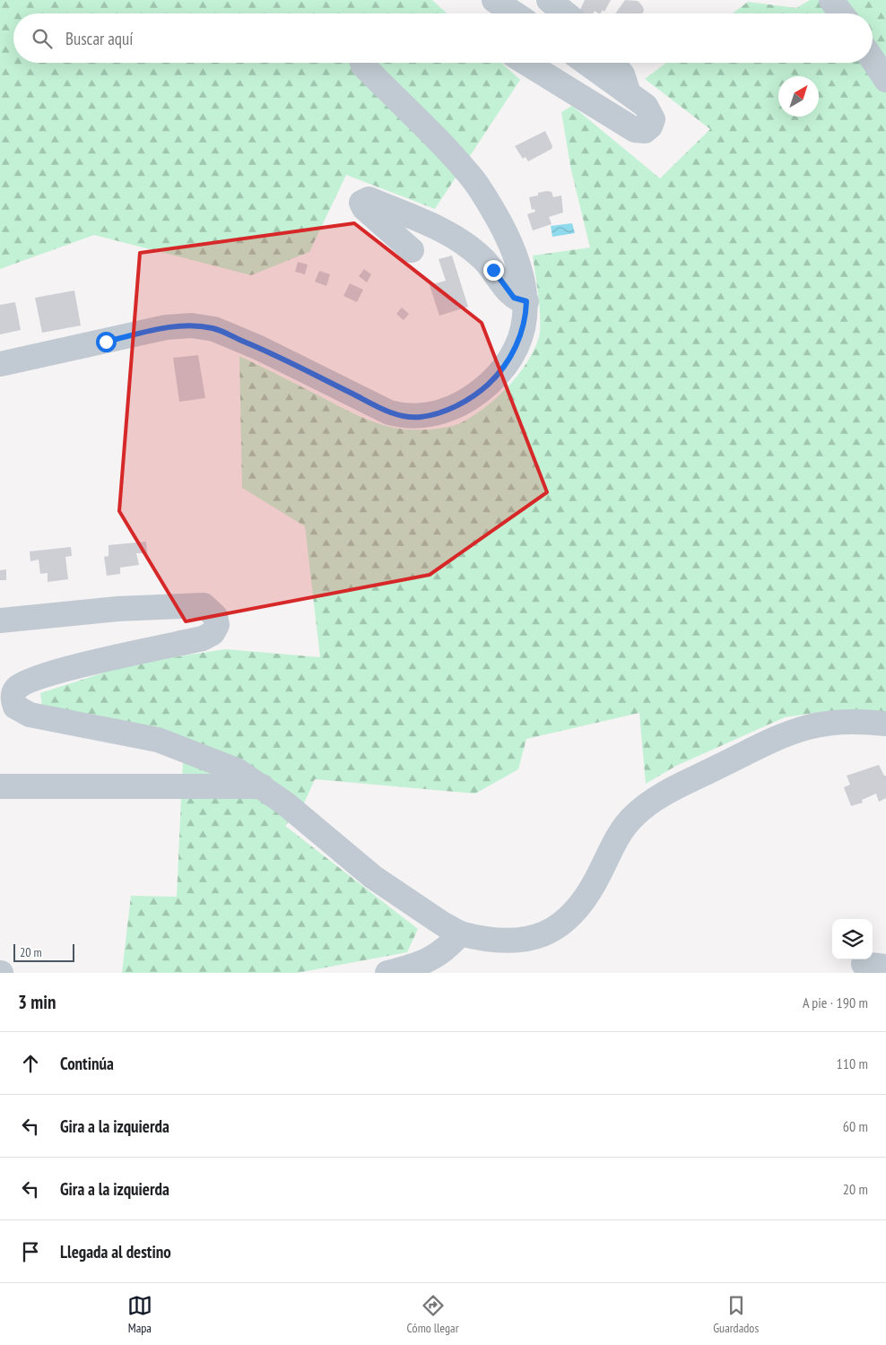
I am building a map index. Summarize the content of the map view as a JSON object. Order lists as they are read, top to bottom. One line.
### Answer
{"scale_bar":"20 m","north":"top right","page":{"search":"Buscar aquí","scale":"20 m","heading":["3 min","A pie · 190 m"],"list":[["Continúa","110 m"],["Gira a la izquierda","60 m"],["Gira a la izquierda","20 m"],"Llegada al destino"],"nav":["Mapa","Cómo llegar","Guardados"]}}
